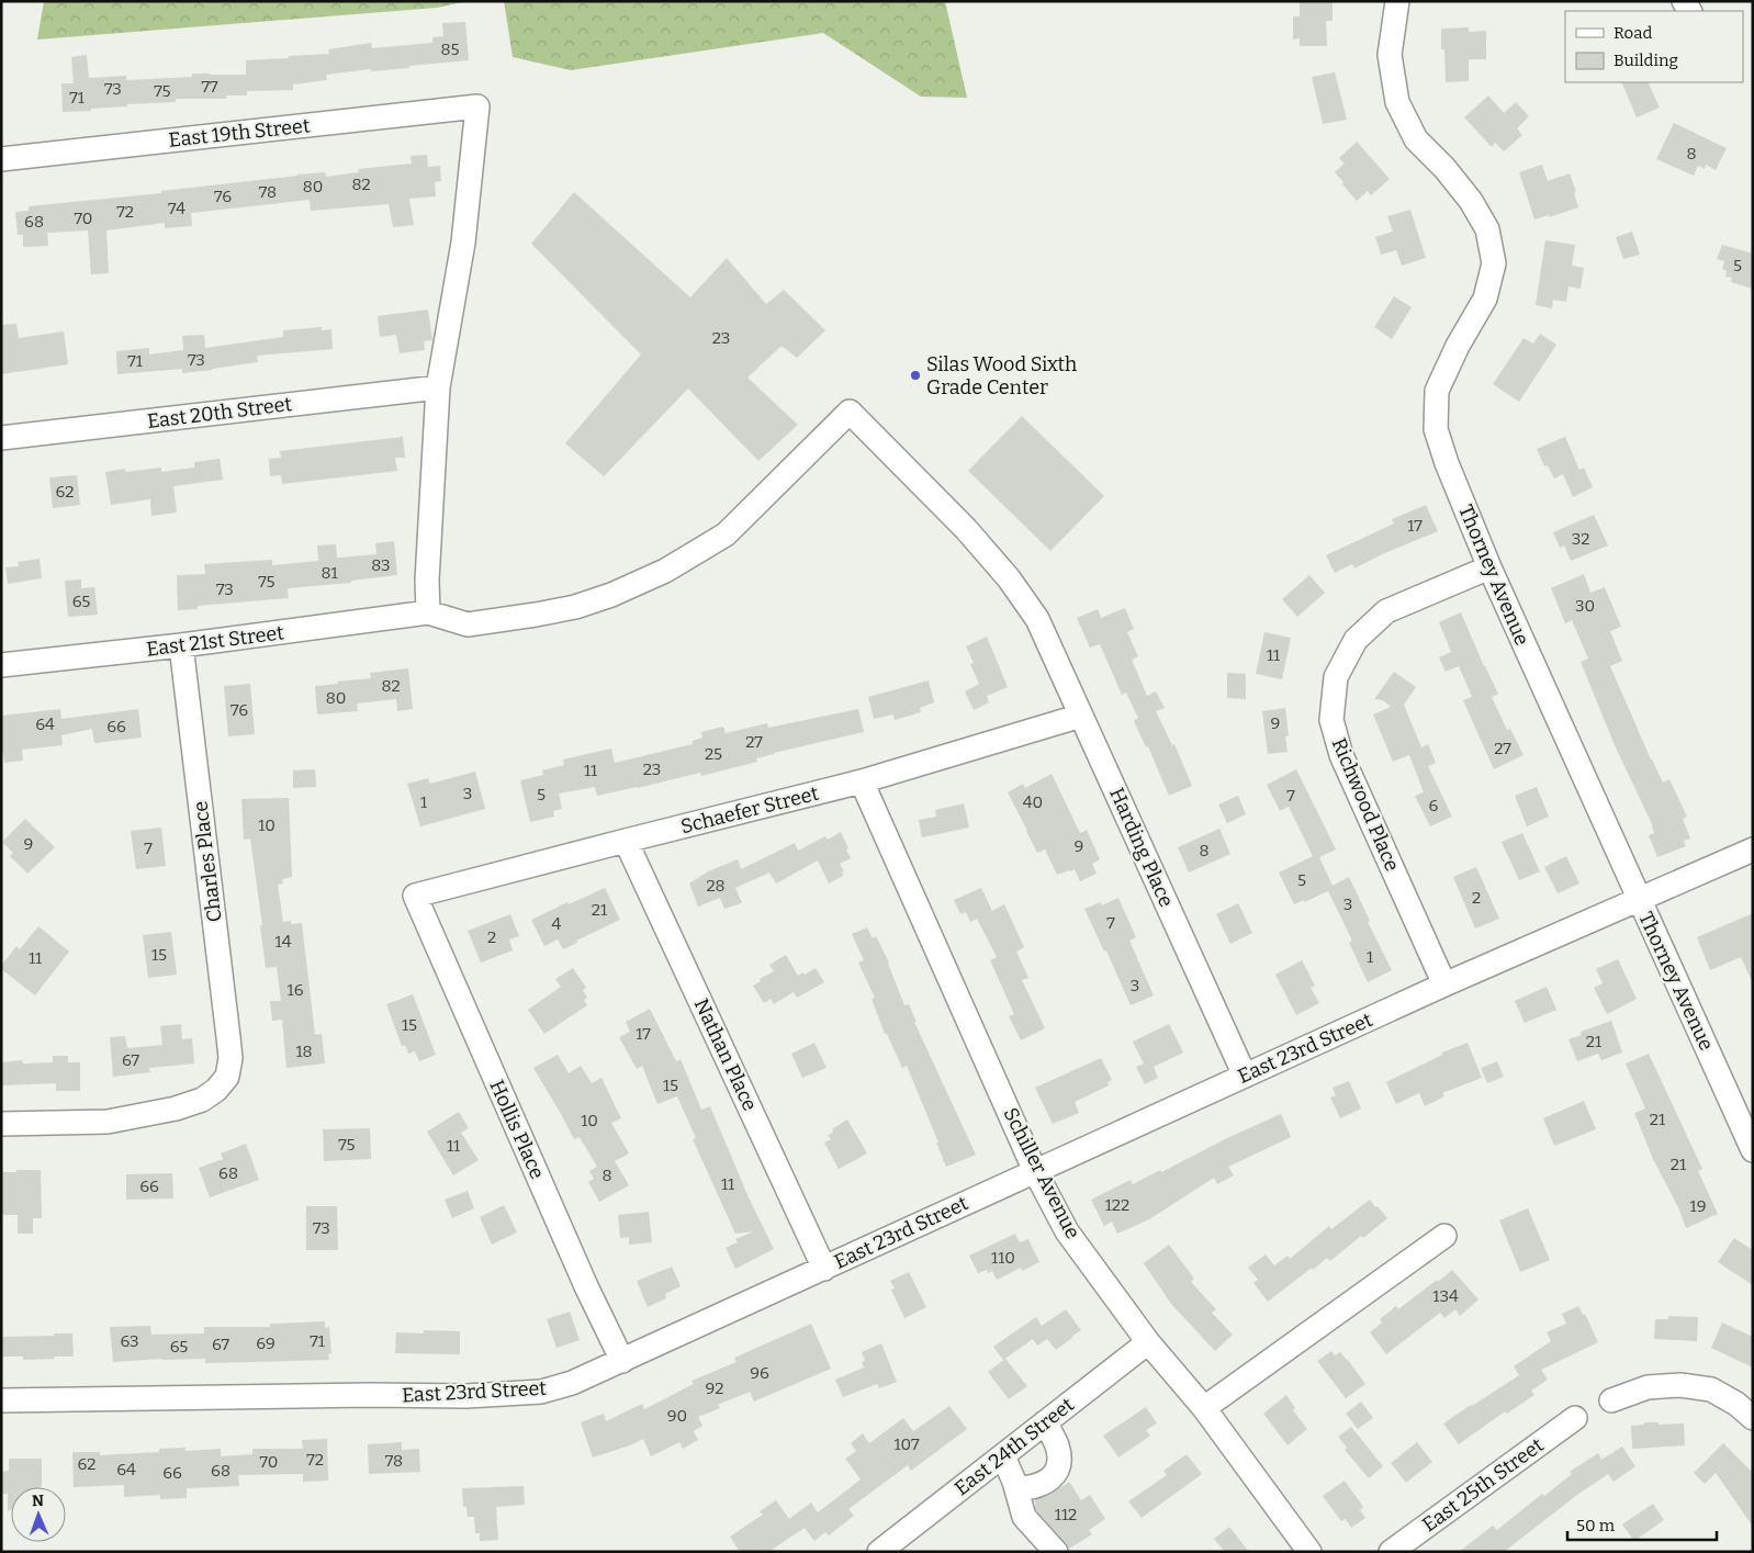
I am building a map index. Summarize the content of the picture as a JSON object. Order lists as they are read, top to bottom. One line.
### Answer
{"streets":{"street":["East 19th Street","East 20th Street","Thorney Avenue","East 21st Street","Richwood Place","Schaefer Street","Harding Place","Charles Place","East 23rd Street","Nathan Place","Hollis Place","Schiller Avenue","East 24th Street","East 25th Street"]},"crossings":[["East 19th Street","East 20th Street"],["Thorney Avenue","Richwood Place"],["Thorney Avenue","East 23rd Street"],["East 21st Street","Harding Place"],["East 21st Street","Charles Place"],["Richwood Place","East 23rd Street"],["Schaefer Street","Harding Place"],["Schaefer Street","Nathan Place"],["Schaefer Street","Hollis Place"],["Schaefer Street","Schiller Avenue"],["Harding Place","East 23rd Street"],["East 23rd Street","Nathan Place"],["East 23rd Street","Hollis Place"],["East 23rd Street","Schiller Avenue"],["Schiller Avenue","East 24th Street"]],"places":["Silas Wood Sixth Grade Center"],"house_numbers":["85","77","73","75","71","8","82","80","78","76","74","72","70","68","5","23","73","71","62","17","32","83","81","75","73","65","30","11","82","80","76","9","64","66","27","27","25","23","11","3","5","7","1","40","6","10","9","9","7","8","5","28","2","3","21","7","4","2","14","15","1","11","3","16","15","17","21","18","67","15","21","10","75","11","21","68","8","11","66","122","19","73","110","134","63","71","69","67","65","96","92","90","107","72","78","70","62","64","68","66","112"],"legend":["Road","Building"],"scale_bar":"50 m","north":"top"}
